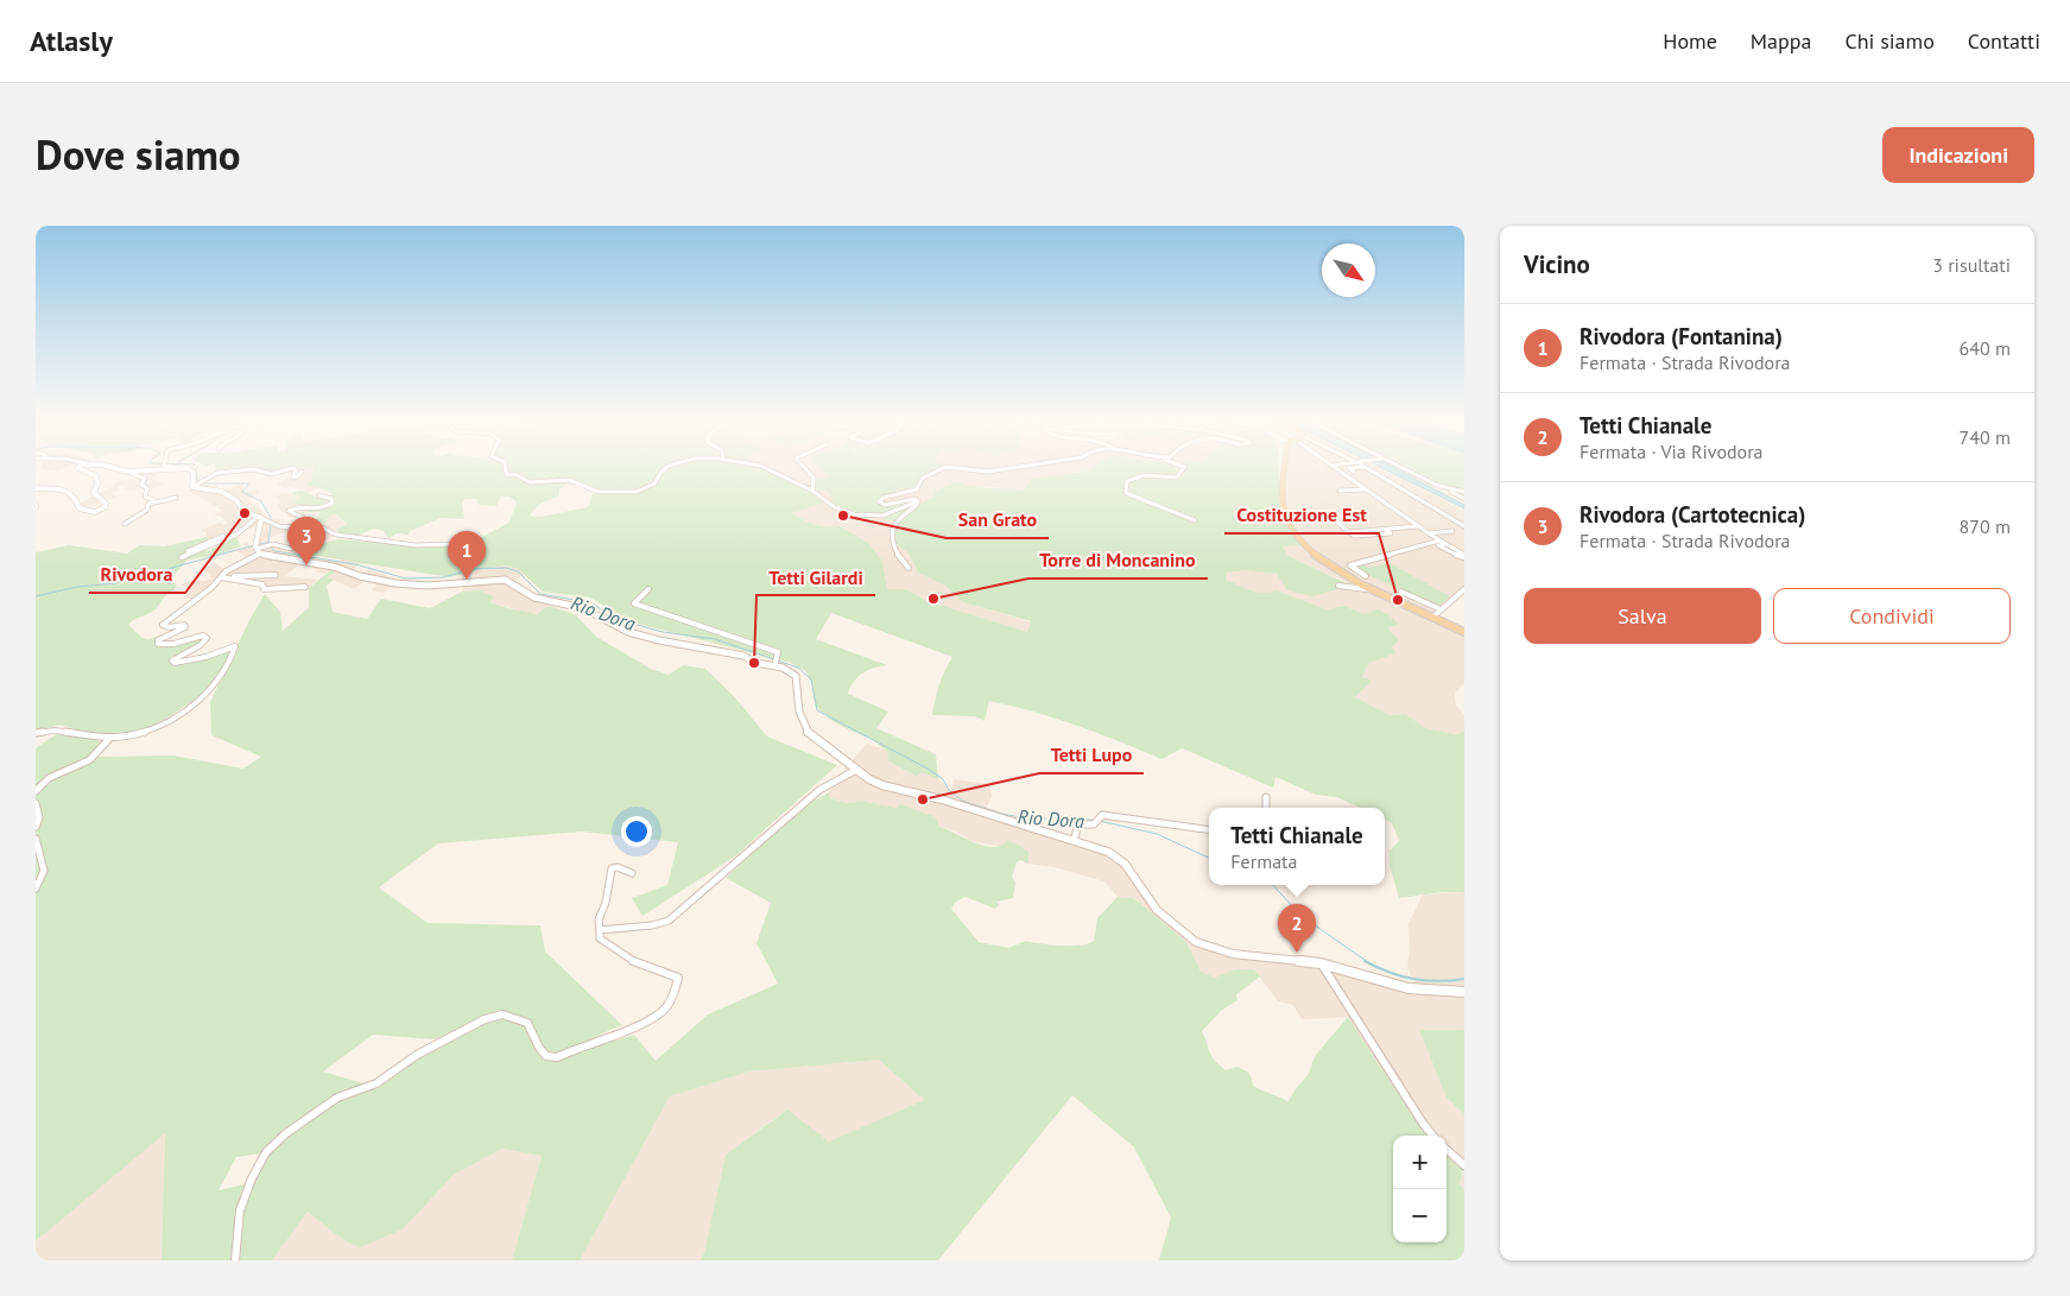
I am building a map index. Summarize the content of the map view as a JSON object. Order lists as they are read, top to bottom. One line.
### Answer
{"water":["Rio Dora"],"places":["Rivodora","San Grato","Torre di Moncanino","Costituzione Est","Tetti Gilardi","Tetti Lupo"],"north":"bottom right","page":{"header":"Atlasly","nav":["Home","Mappa","Chi siamo","Contatti"],"title":"Dove siamo","buttons":["Indicazioni",["Salva","Condividi"]],"heading":["Vicino","3 risultati"],"list":[{"mark":"1","name":"Rivodora (Fontanina)","note":"Fermata · Strada Rivodora","value":"640 m"},{"mark":"2","name":"Tetti Chianale","note":"Fermata · Via Rivodora","value":"740 m"},{"mark":"3","name":"Rivodora (Cartotecnica)","note":"Fermata · Strada Rivodora","value":"870 m"}],"pins":["3","1","2"],"popup":["Tetti Chianale","Fermata"],"map_buttons":["+","−"]}}
